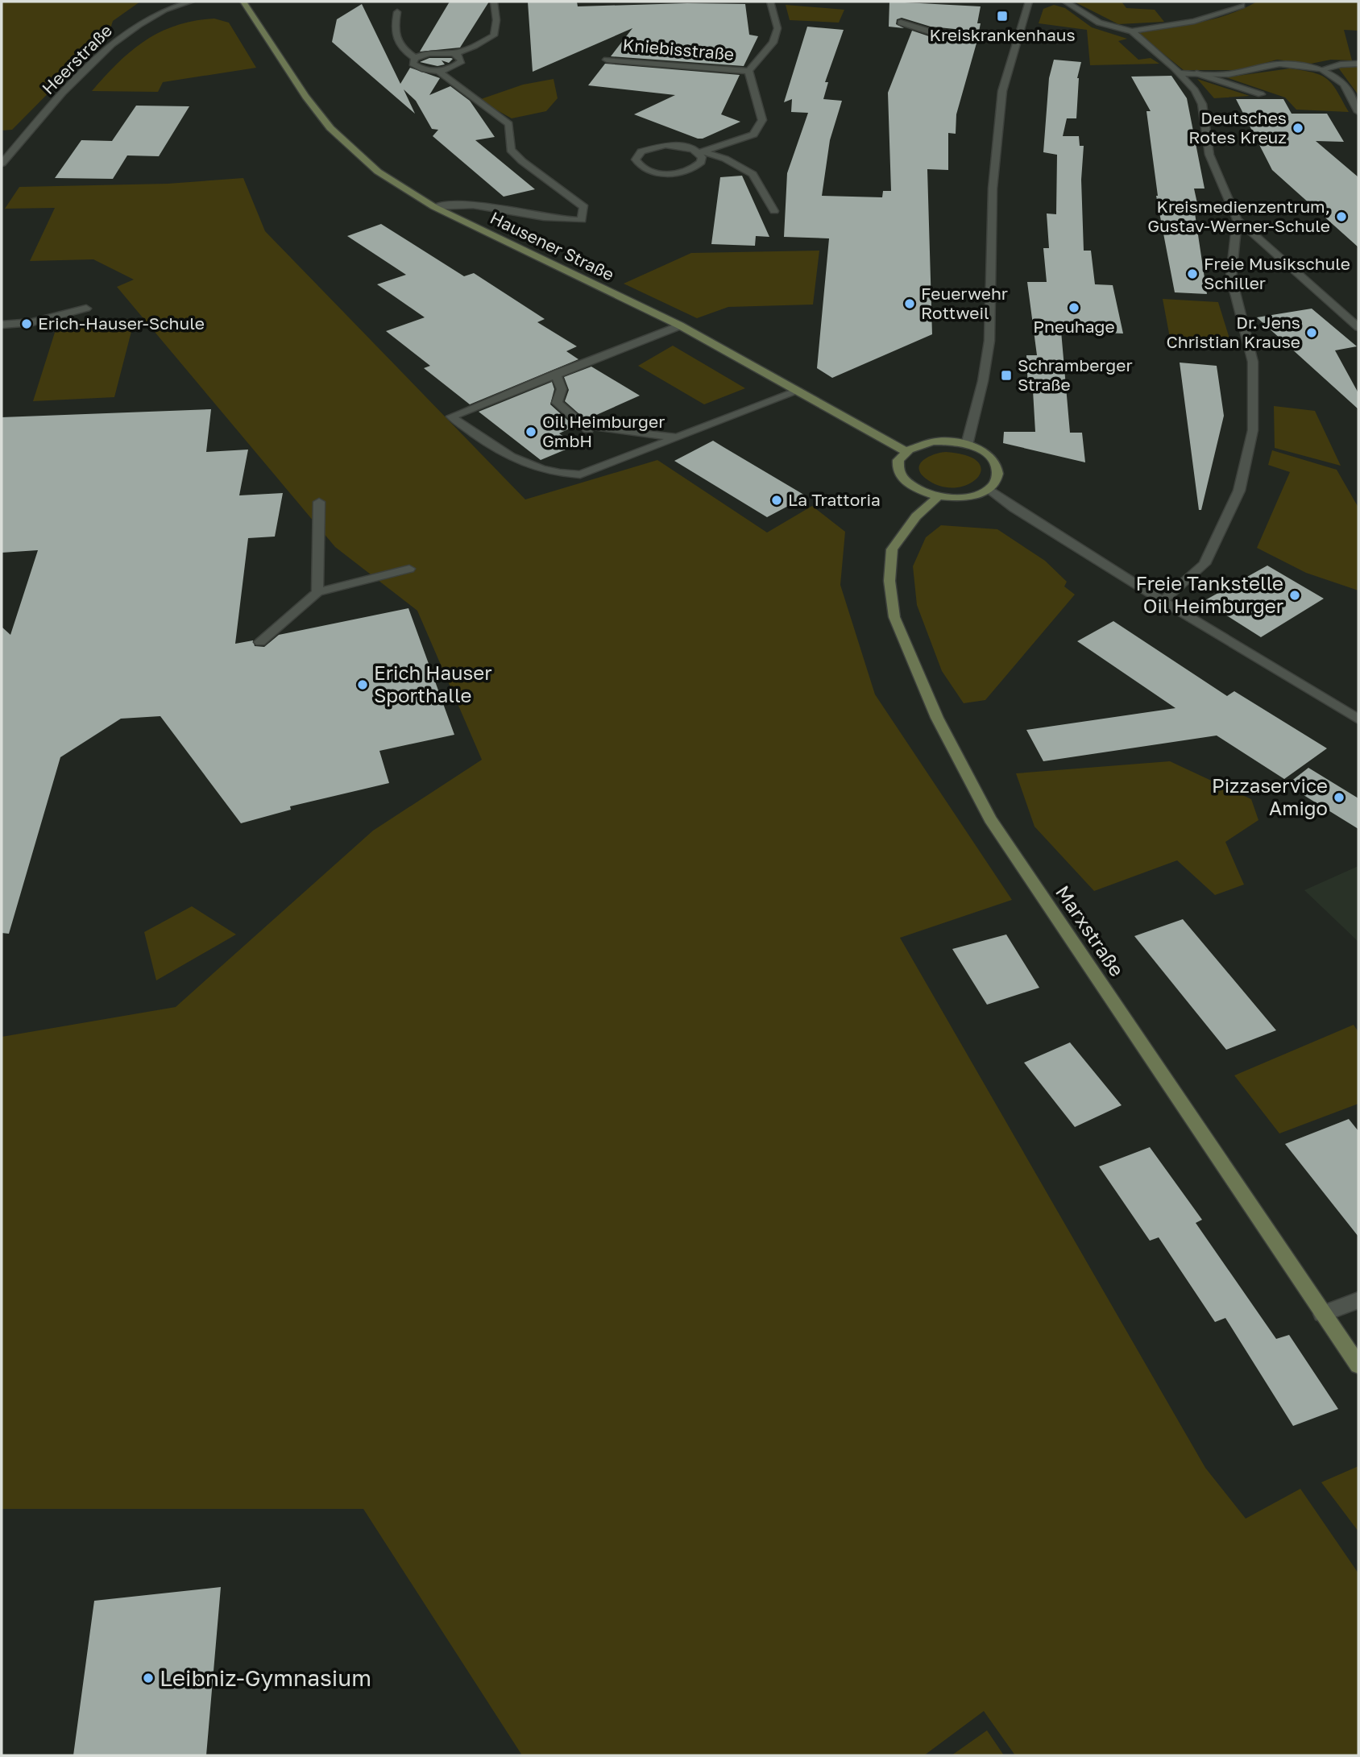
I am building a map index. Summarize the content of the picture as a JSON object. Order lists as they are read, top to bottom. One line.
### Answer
{"streets":{"main road":["Hausener Straße","Marxstraße"],"street":["Kniebisstraße","Heerstraße"]},"places":{"transit":["Kreiskrankenhaus","Schramberger Straße"],"other":["Deutsches Rotes Kreuz","Kreismedienzentrum, Gustav-Werner-Schule","Freie Musikschule Schiller","Feuerwehr Rottweil","Pneuhage","Erich-Hauser-Schule","Dr. Jens Christian Krause","Oil Heimburger GmbH","La Trattoria","Freie Tankstelle Oil Heimburger","Erich Hauser Sporthalle","Pizzaservice Amigo","Leibniz-Gymnasium"]}}
